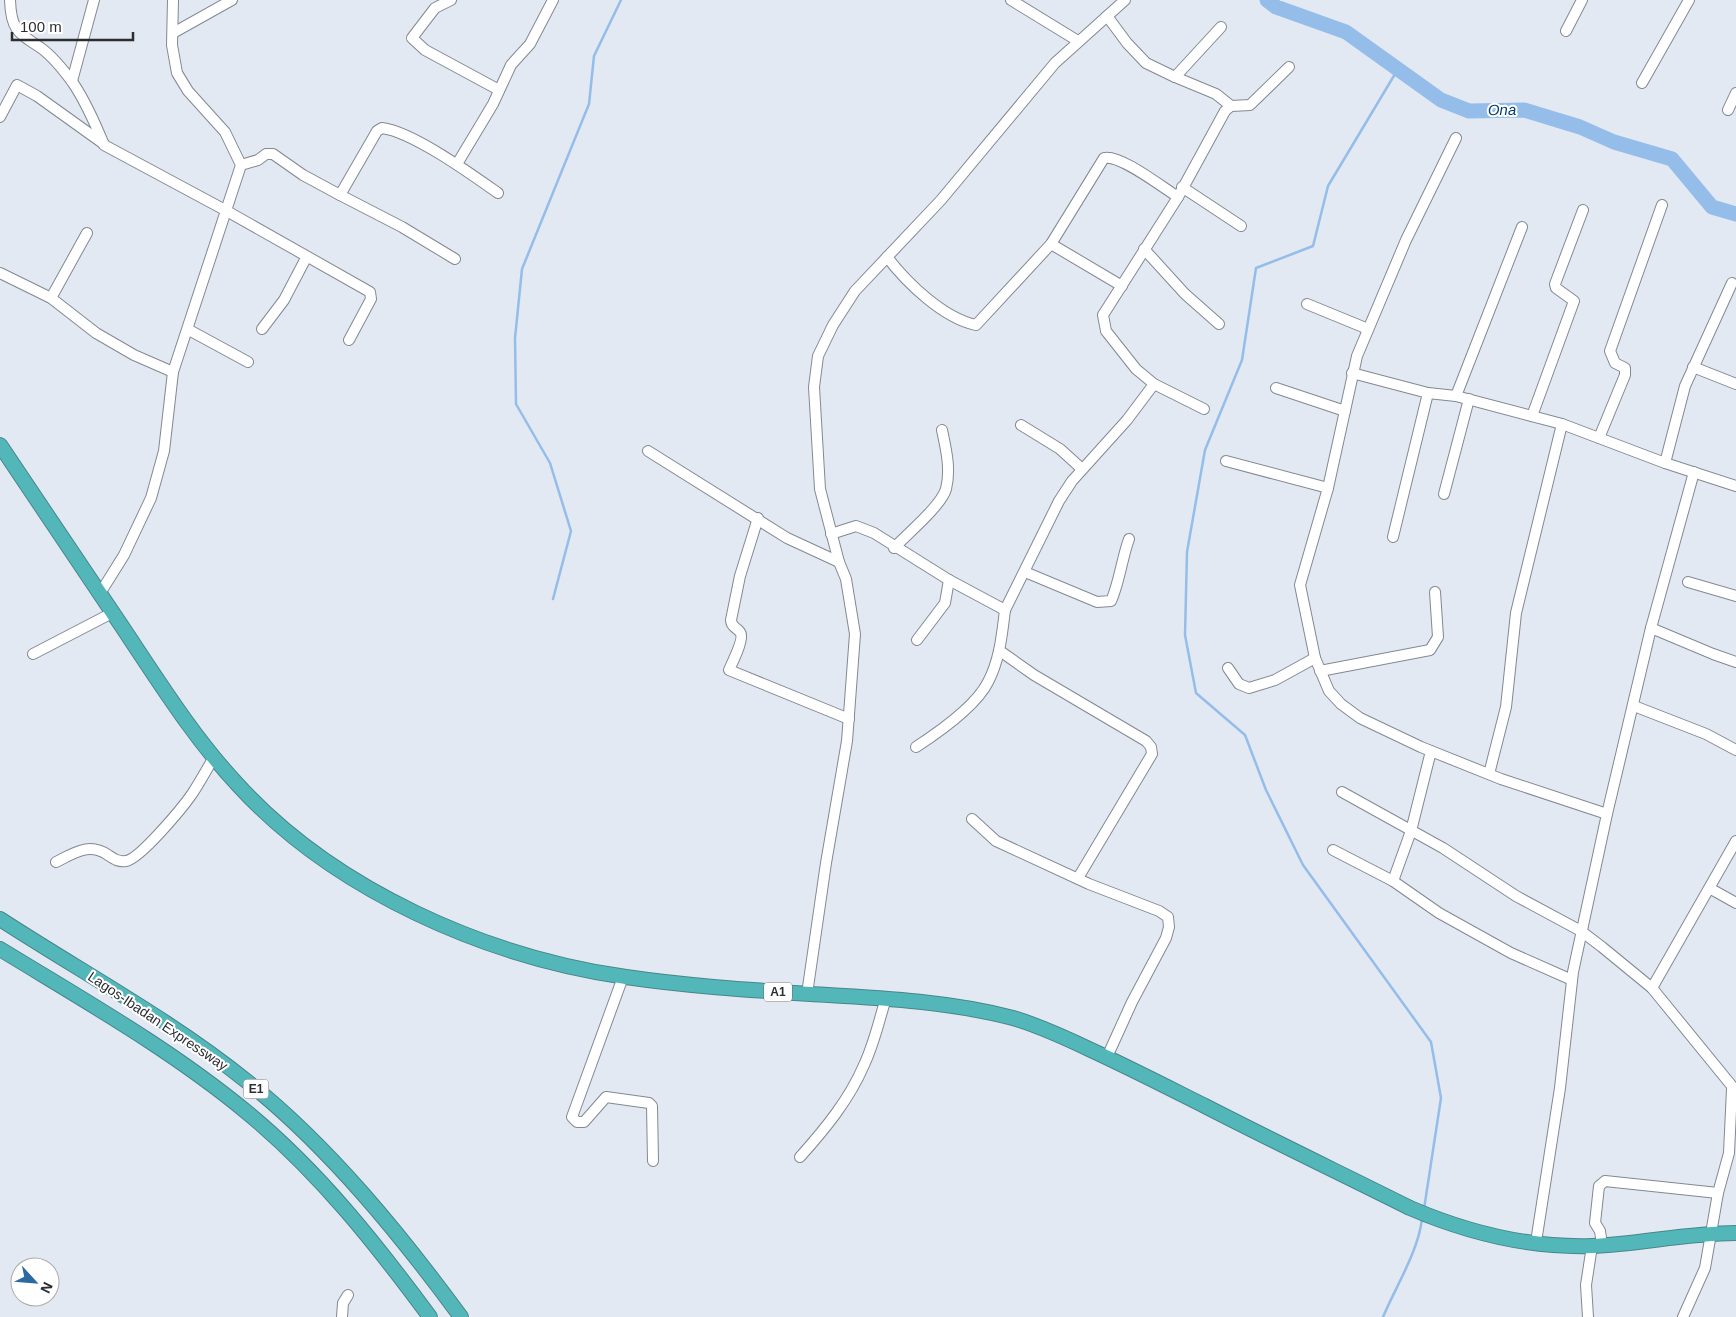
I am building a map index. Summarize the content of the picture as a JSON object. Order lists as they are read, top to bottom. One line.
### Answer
{"streets":{"highway":["A1","Lagos-Ibadan Expressway","E1"]},"water":["Ona"],"scale_bar":"100 m","north":"bottom right"}
